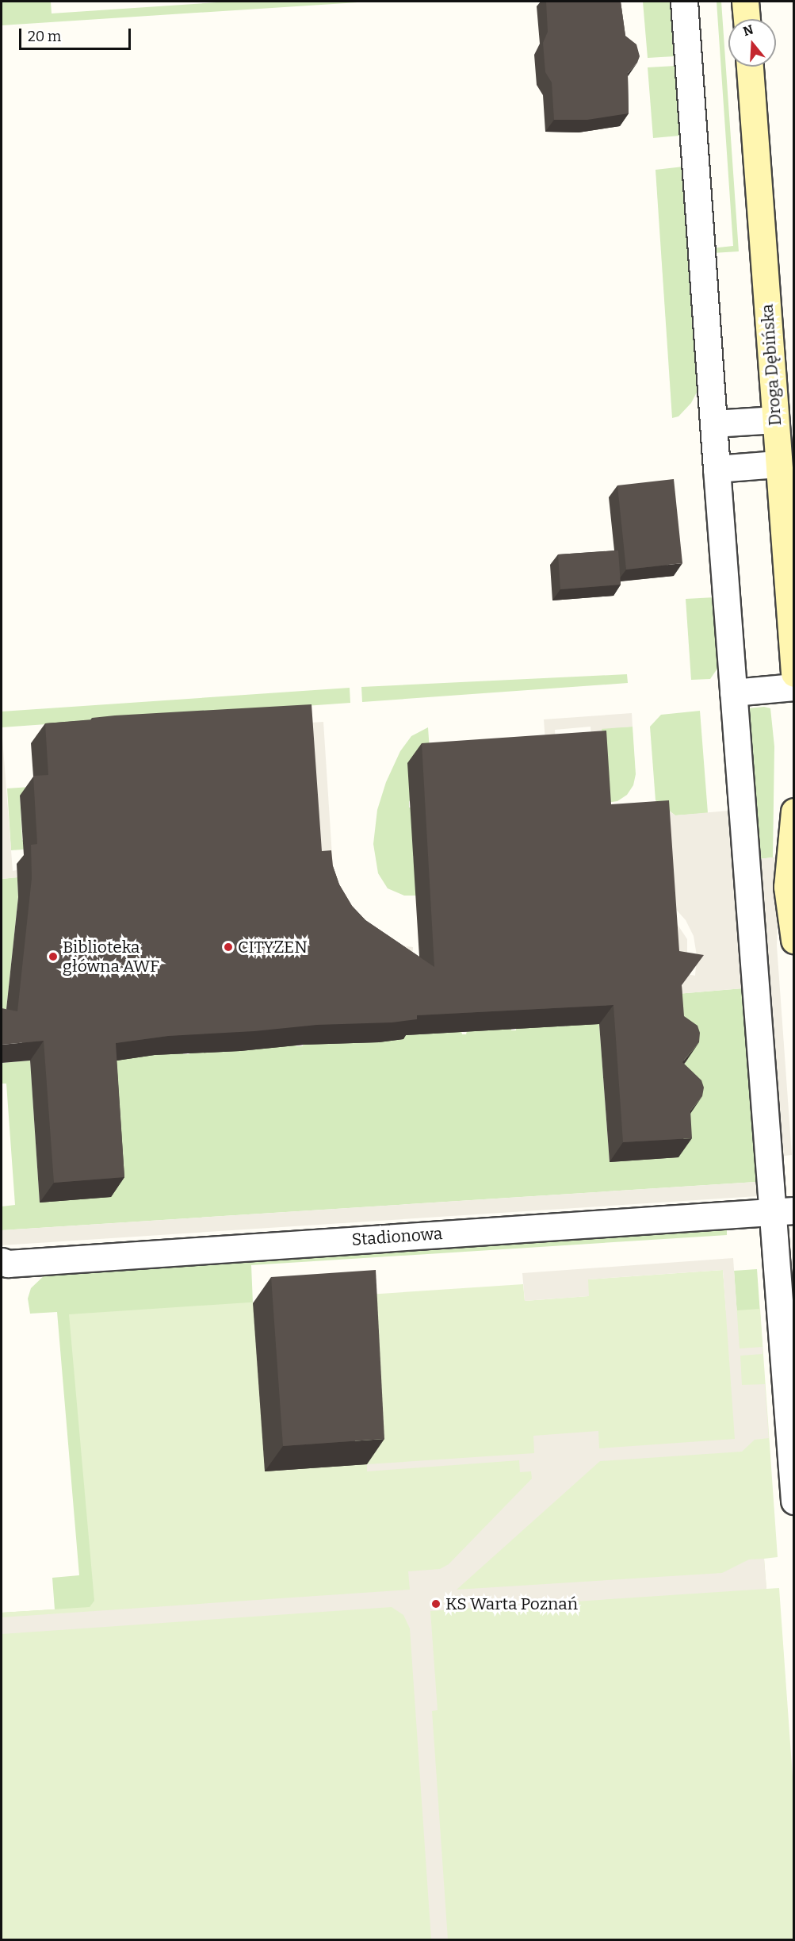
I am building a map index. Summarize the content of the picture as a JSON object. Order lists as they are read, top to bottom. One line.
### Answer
{"streets":{"street":["Droga Dębińska","Stadionowa"]},"places":["CITYZEN","Biblioteka główna AWF","KS Warta Poznań"],"scale_bar":"20 m","north":"top"}
